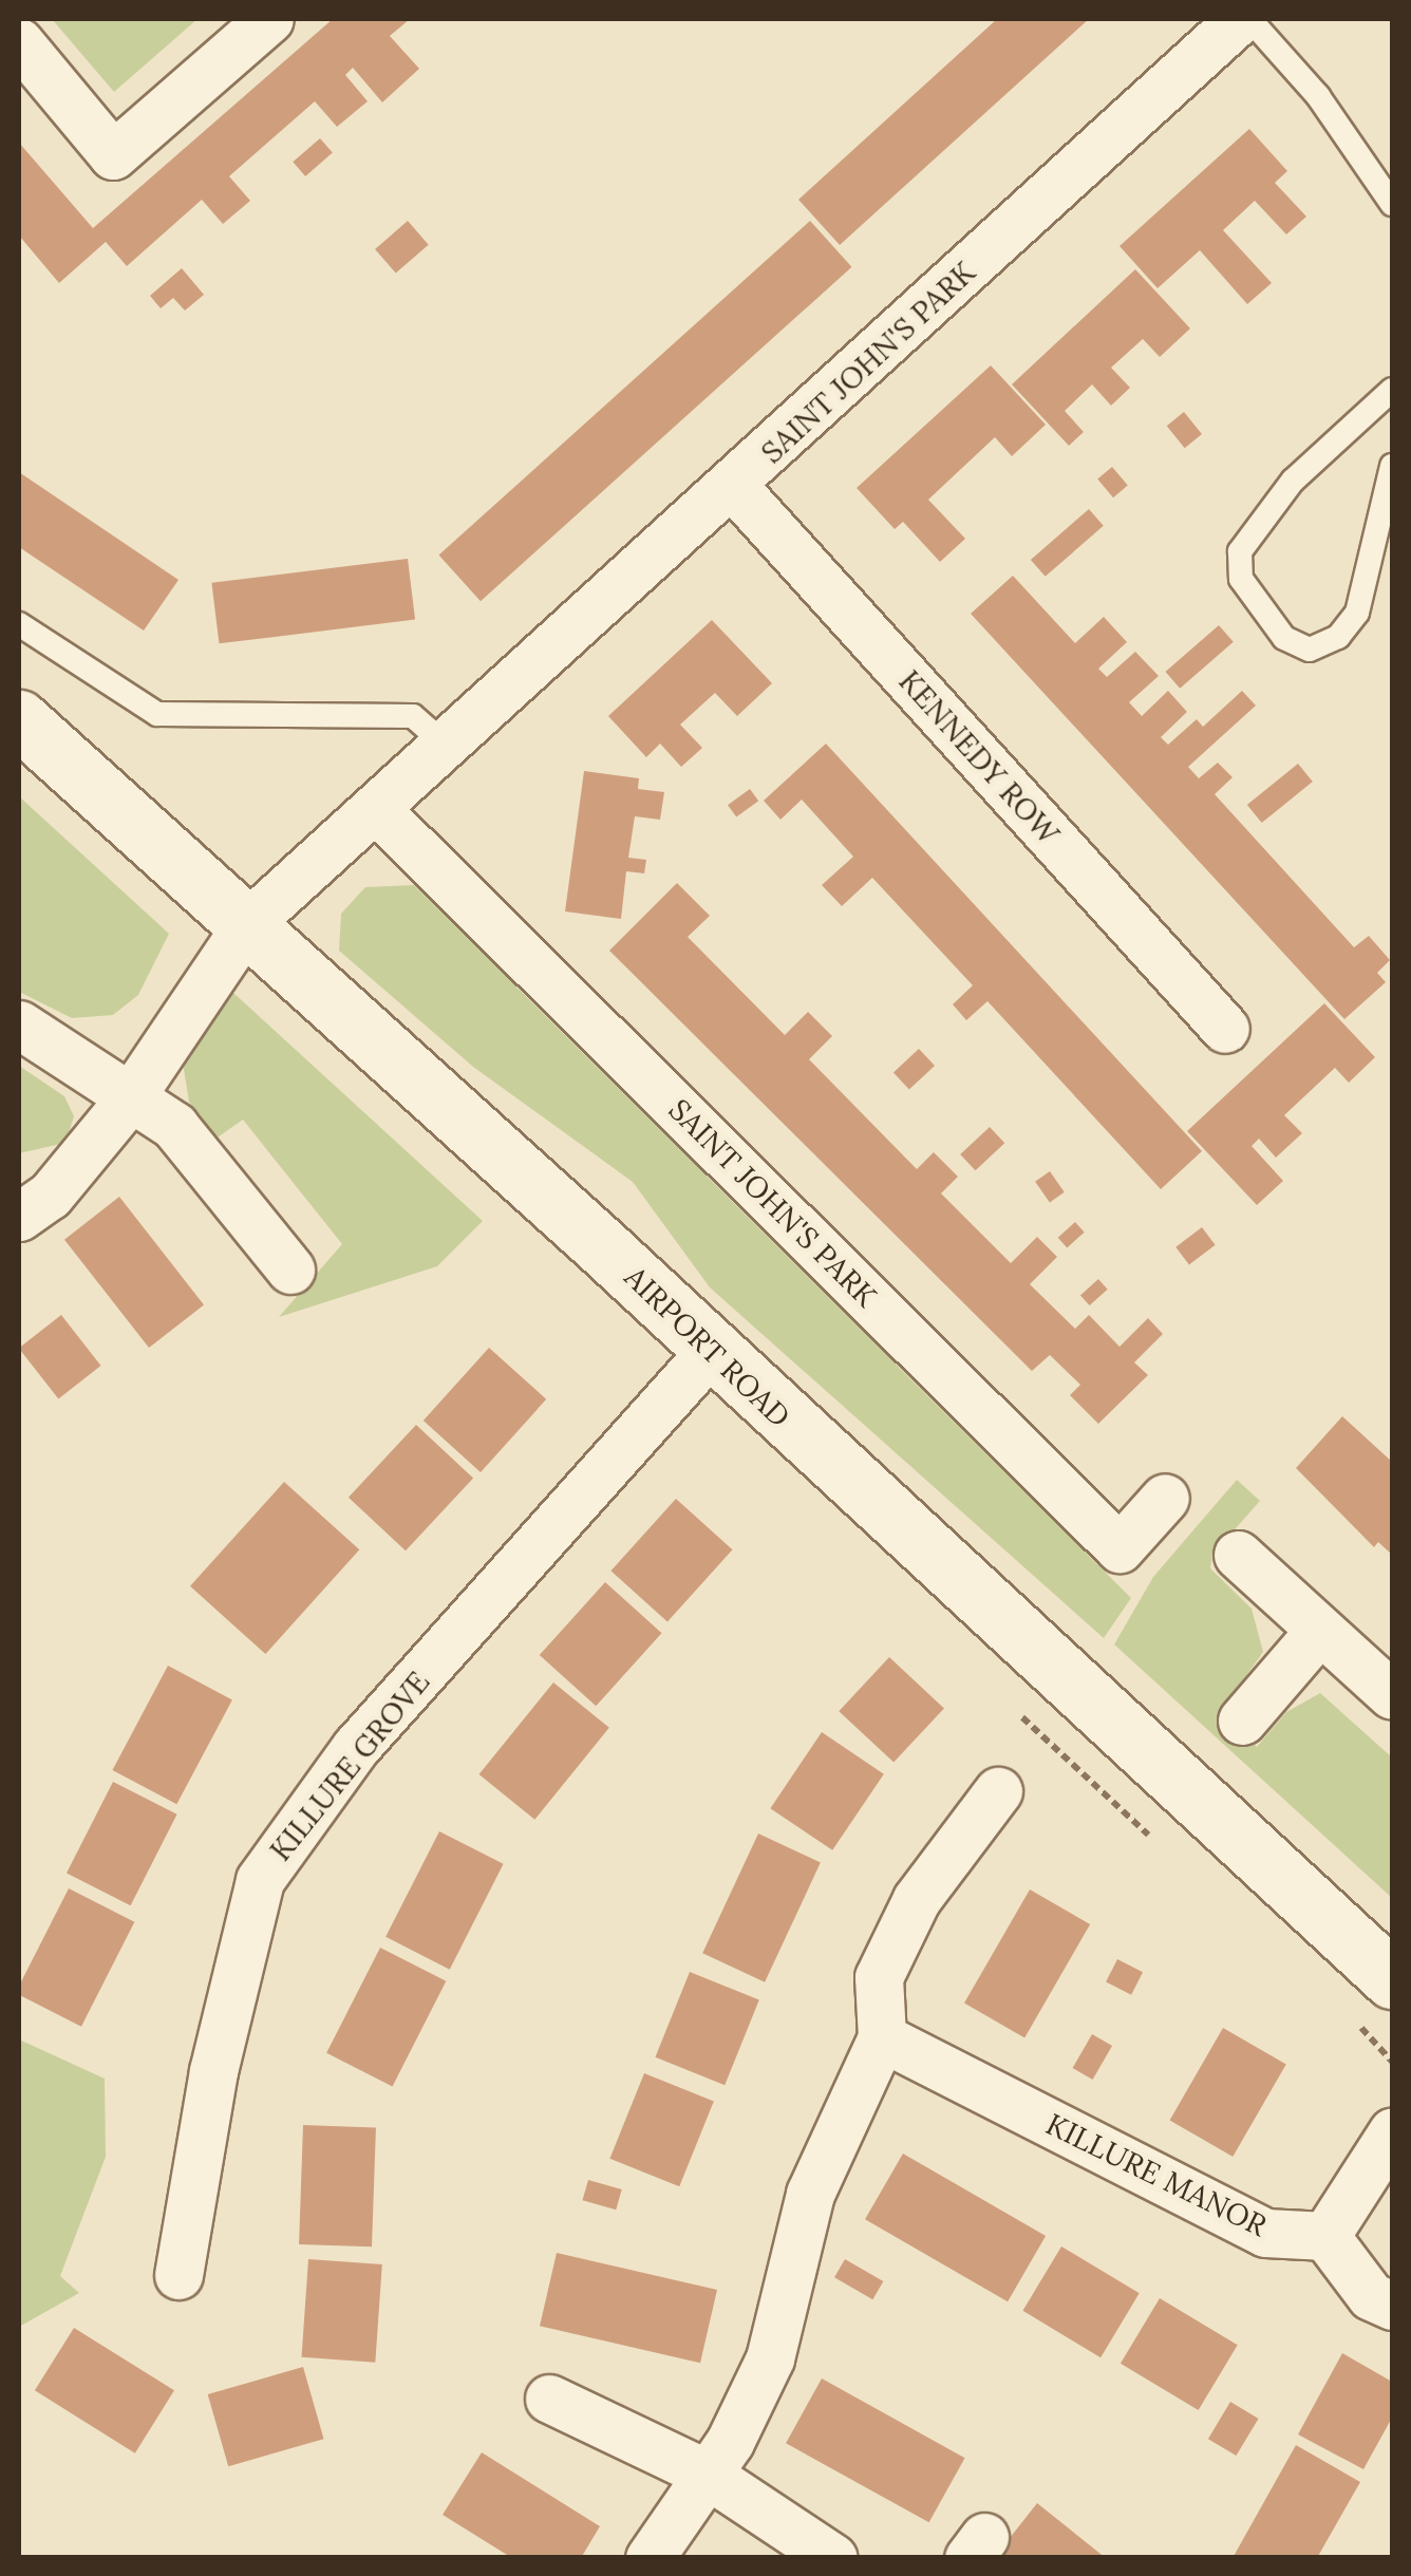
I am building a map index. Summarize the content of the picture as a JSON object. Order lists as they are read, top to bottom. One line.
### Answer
{"streets":{"main road":["AIRPORT ROAD"],"street":["SAINT JOHN'S PARK","KENNEDY ROW","KILLURE GROVE","KILLURE MANOR"]},"crossings":[["SAINT JOHN'S PARK","KENNEDY ROW"],["SAINT JOHN'S PARK","AIRPORT ROAD"],["AIRPORT ROAD","KILLURE GROVE"]]}
